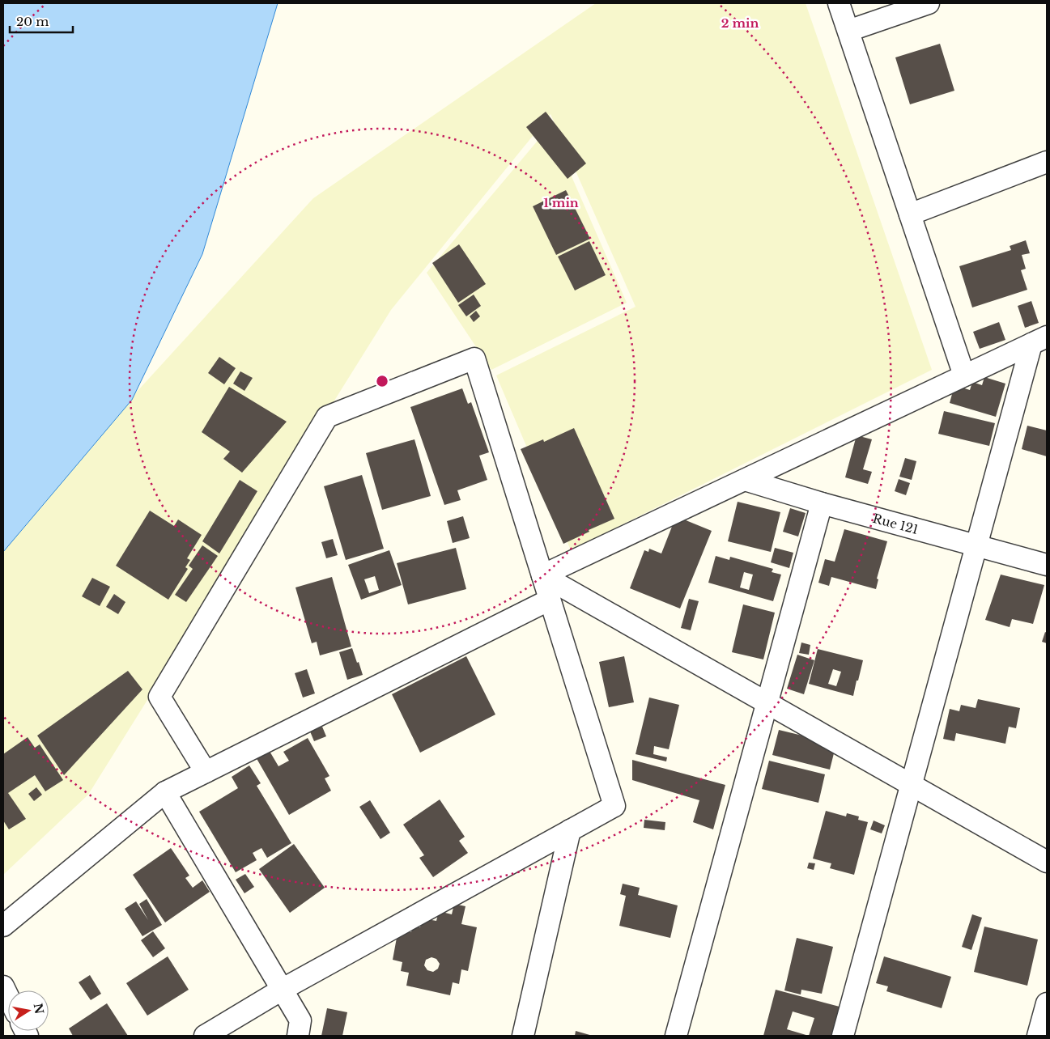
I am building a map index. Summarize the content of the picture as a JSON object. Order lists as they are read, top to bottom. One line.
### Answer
{"streets":{"street":["Rue 121"]},"scale_bar":"20 m","north":"right","rings":["2 min","1 min"]}
